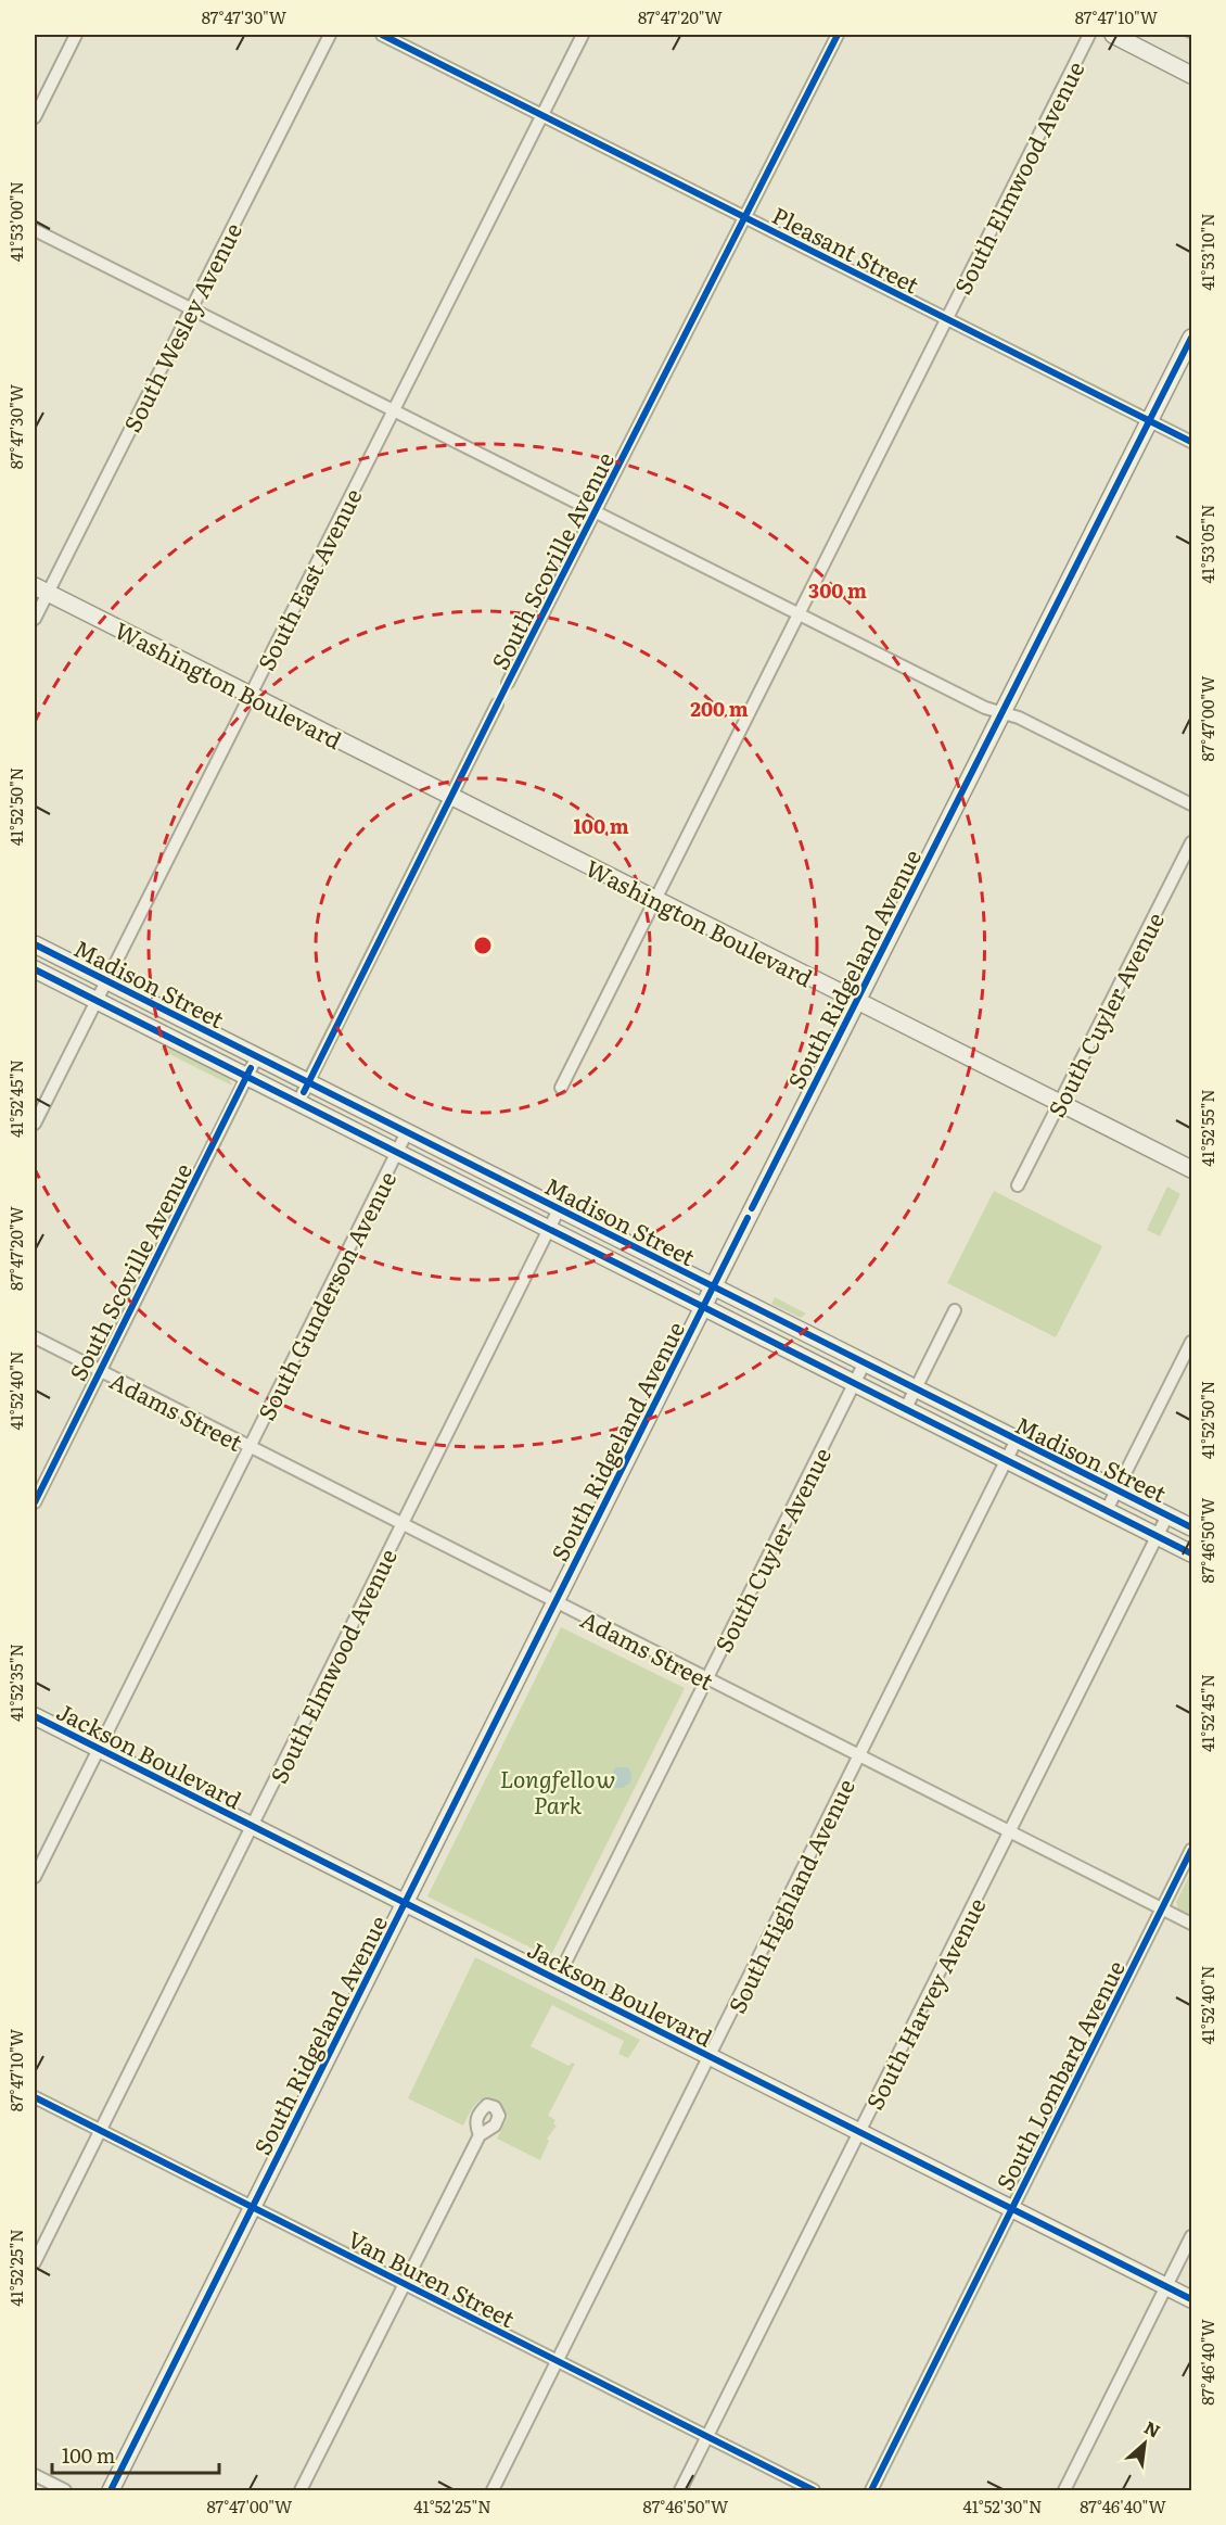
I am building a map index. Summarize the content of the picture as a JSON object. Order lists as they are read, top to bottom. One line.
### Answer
{"streets":{"street":["South Elmwood Avenue","Pleasant Street","South Wesley Avenue","South Scoville Avenue","South East Avenue","Washington Boulevard","South Ridgeland Avenue","Madison Street","South Cuyler Avenue","South Gunderson Avenue","Adams Street","Jackson Boulevard","South Highland Avenue","South Harvey Avenue","South Lombard Avenue","Van Buren Street"]},"crossings":[["South Elmwood Avenue","Pleasant Street"],["South Elmwood Avenue","Washington Boulevard"],["South Elmwood Avenue","Madison Street"],["South Elmwood Avenue","Adams Street"],["South Elmwood Avenue","Jackson Boulevard"],["South Elmwood Avenue","Van Buren Street"],["Pleasant Street","South Scoville Avenue"],["Pleasant Street","South East Avenue"],["Pleasant Street","South Ridgeland Avenue"],["South Wesley Avenue","Washington Boulevard"],["South Scoville Avenue","Washington Boulevard"],["South Scoville Avenue","Madison Street"],["South Scoville Avenue","Adams Street"],["South East Avenue","Washington Boulevard"],["South East Avenue","Madison Street"],["Washington Boulevard","South Ridgeland Avenue"],["Washington Boulevard","South Cuyler Avenue"],["South Ridgeland Avenue","Madison Street"],["South Ridgeland Avenue","Adams Street"],["South Ridgeland Avenue","Jackson Boulevard"],["South Ridgeland Avenue","Van Buren Street"],["Madison Street","South Cuyler Avenue"],["Madison Street","South Gunderson Avenue"],["Madison Street","South Highland Avenue"],["Madison Street","South Harvey Avenue"],["South Cuyler Avenue","Adams Street"],["South Cuyler Avenue","Jackson Boulevard"],["South Gunderson Avenue","Adams Street"],["South Gunderson Avenue","Jackson Boulevard"],["Adams Street","South Highland Avenue"],["Adams Street","South Harvey Avenue"],["Adams Street","South Lombard Avenue"],["Jackson Boulevard","South Highland Avenue"],["Jackson Boulevard","South Harvey Avenue"],["Jackson Boulevard","South Lombard Avenue"],["South Highland Avenue","Van Buren Street"],["South Harvey Avenue","Van Buren Street"]],"parks":["Longfellow Park"],"scale_bar":"100 m","north":"top right","coordinates":["87°47'30\"W","87°47'20\"W","87°47'10\"W","41°53'00\"N","41°53'10\"N","41°53'05\"N","87°47'00\"W","41°52'50\"N","41°52'45\"N","41°52'55\"N","41°52'40\"N","87°46'50\"W","41°52'35\"N","41°52'25\"N","87°46'40\"W","41°52'30\"N"],"rings":["300 m","200 m","100 m"]}
